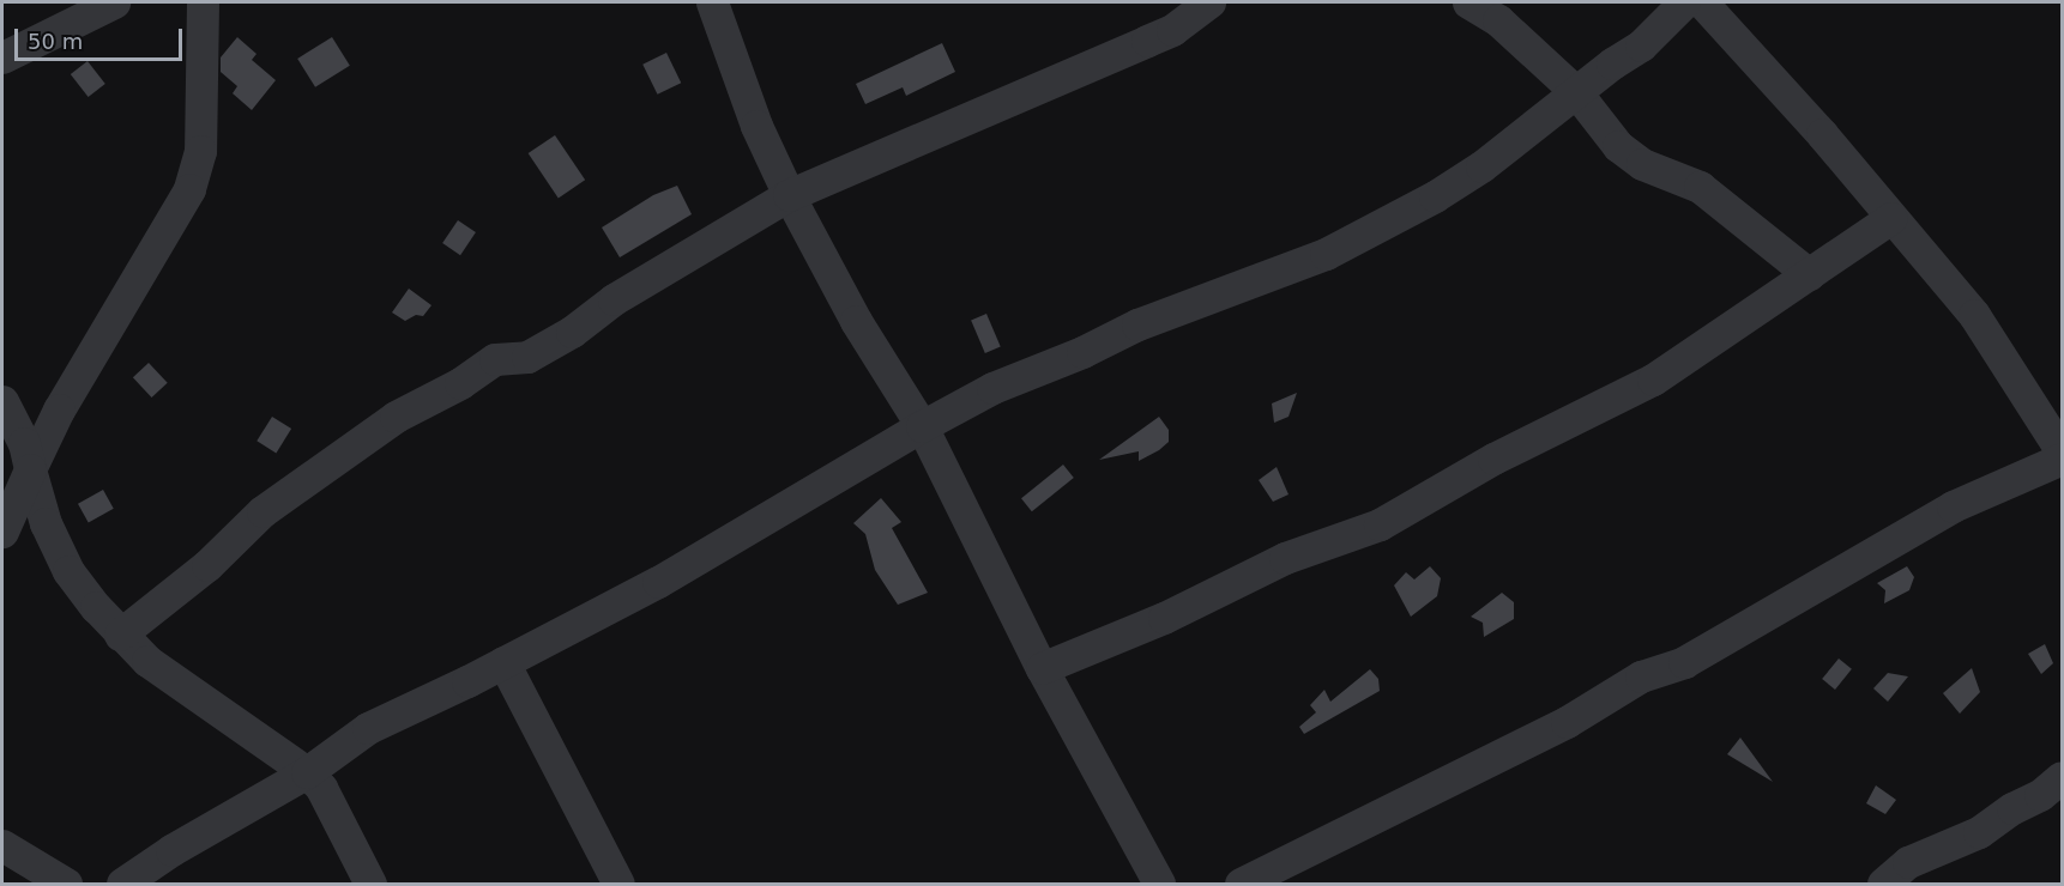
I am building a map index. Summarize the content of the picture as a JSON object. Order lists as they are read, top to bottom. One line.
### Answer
{"scale_bar":"50 m"}
